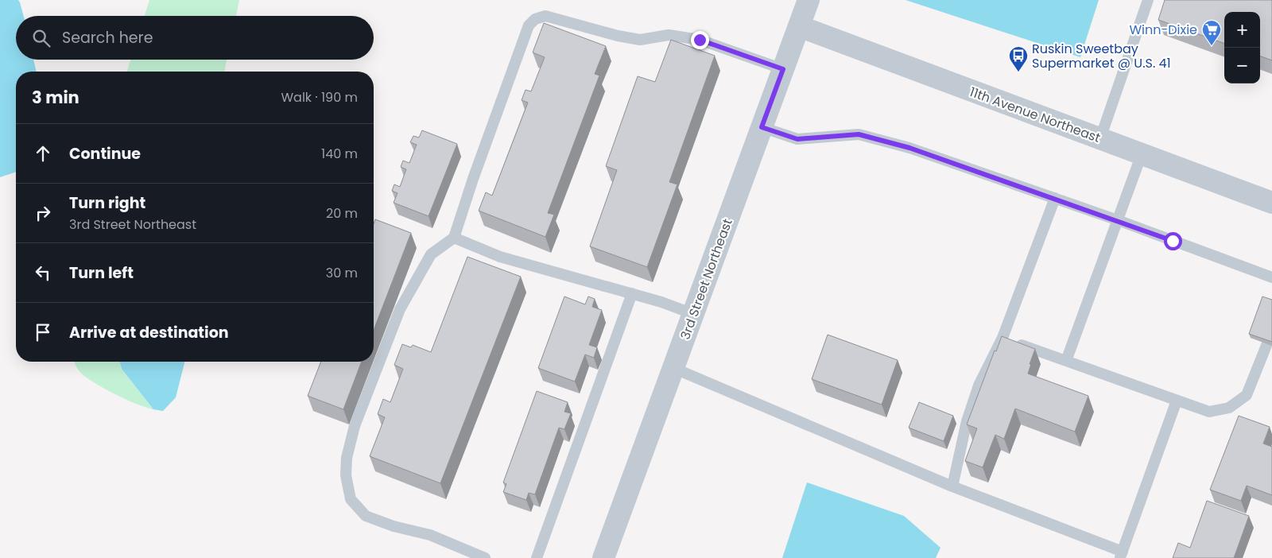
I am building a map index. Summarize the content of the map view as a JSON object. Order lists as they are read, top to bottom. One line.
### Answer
{"streets":{"street":["11th Avenue Northeast","3rd Street Northeast"]},"crossings":[["11th Avenue Northeast","3rd Street Northeast"]],"places":{"supermarket":["Winn-Dixie"],"bus stop":["Ruskin Sweetbay Supermarket @ U.S. 41"]},"page":{"map_buttons":["+","−"],"search":"Search here","heading":["3 min","Walk · 190 m"],"list":[["Continue","140 m"],["Turn right","3rd Street Northeast","20 m"],["Turn left","30 m"],"Arrive at destination"]}}
